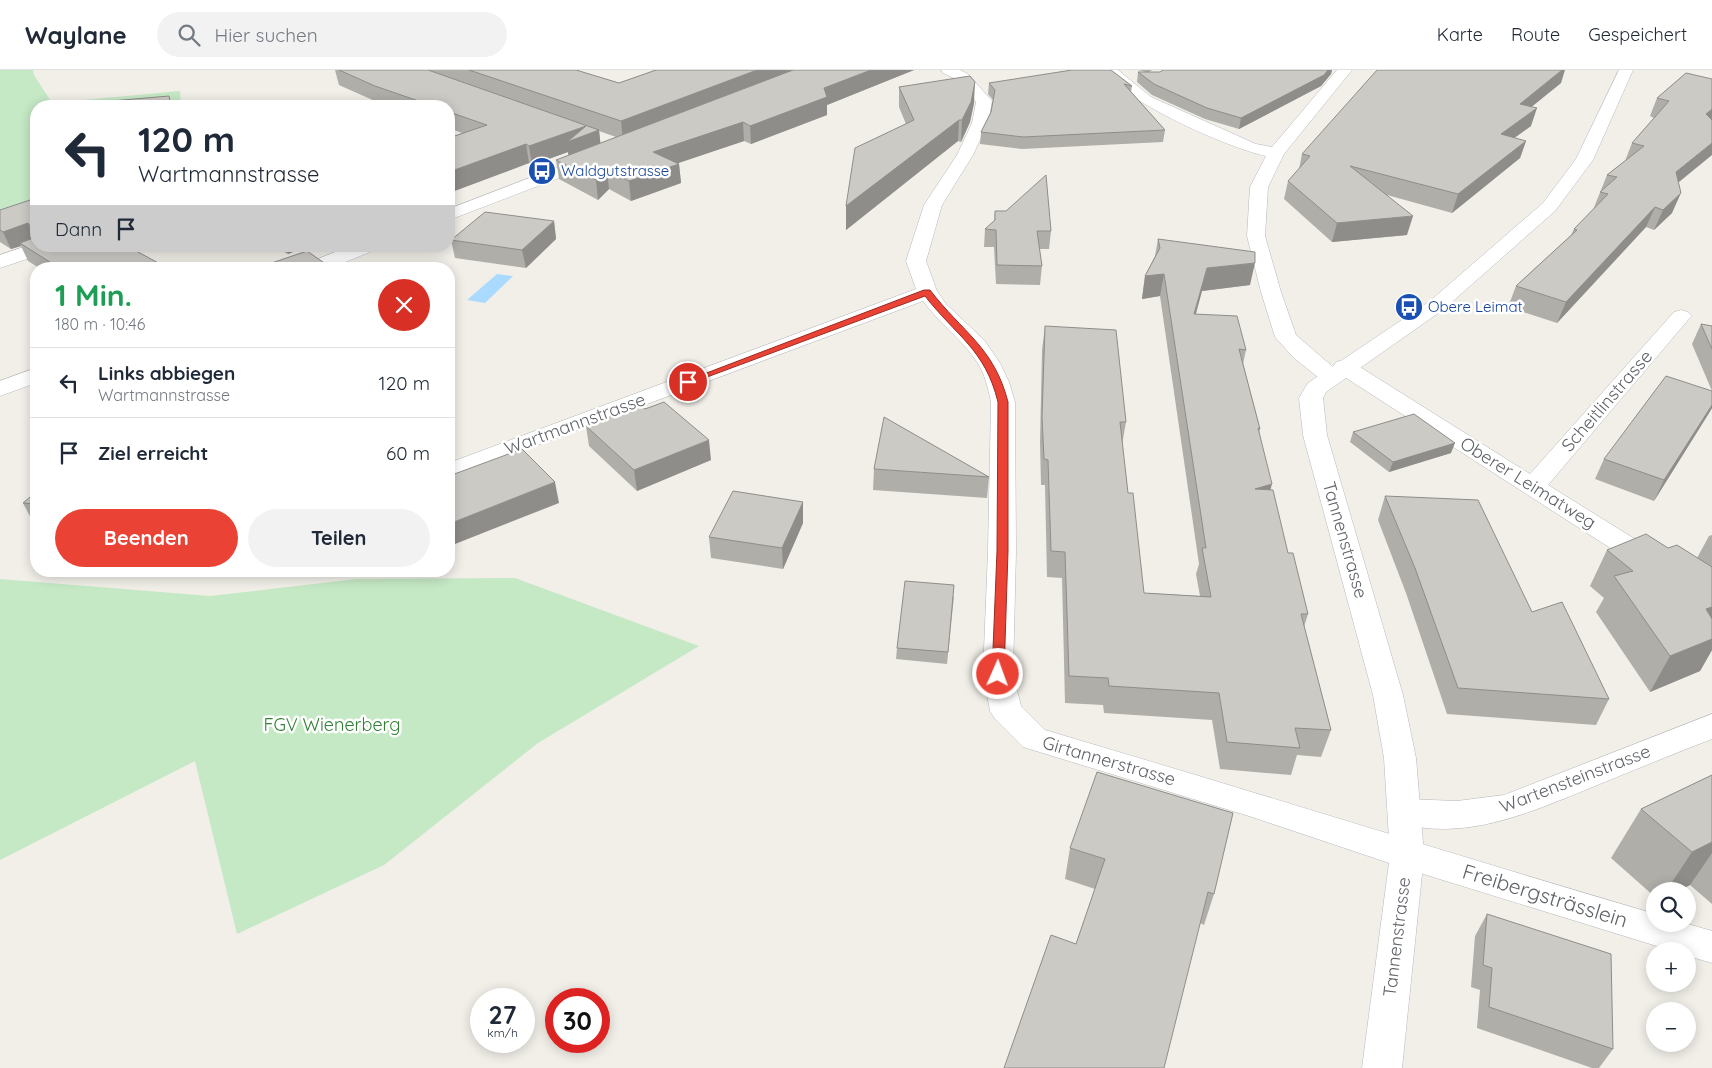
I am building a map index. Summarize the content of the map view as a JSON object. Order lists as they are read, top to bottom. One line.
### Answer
{"streets":{"street":["Scheitlinstrasse","Wartmannstrasse","Oberer Leimatweg","Tannenstrasse","Girtannerstrasse","Wartensteinstrasse","Freibergsträsslein"]},"crossings":[["Scheitlinstrasse","Oberer Leimatweg"],["Wartmannstrasse","Girtannerstrasse"],["Oberer Leimatweg","Tannenstrasse"],["Tannenstrasse","Girtannerstrasse"],["Tannenstrasse","Wartensteinstrasse"],["Tannenstrasse","Freibergsträsslein"],["Girtannerstrasse","Freibergsträsslein"]],"parks":["FGV Wienerberg"],"places":{"bus stop":["Waldgutstrasse","Obere Leimat"]},"page":{"header":"Waylane","search":"Hier suchen","nav":["Karte","Route","Gespeichert"],"turn":["120 m","Wartmannstrasse"],"then":"Dann","heading":["1 Min.","180 m · 10:46"],"list":[{"name":"Links abbiegen","note":"Wartmannstrasse","value":"120 m"},{"name":"Ziel erreicht","value":"60 m"}],"buttons":["Beenden","Teilen"],"map_buttons":["+","−"],"speed":"27 km/h","limit":"30"}}
